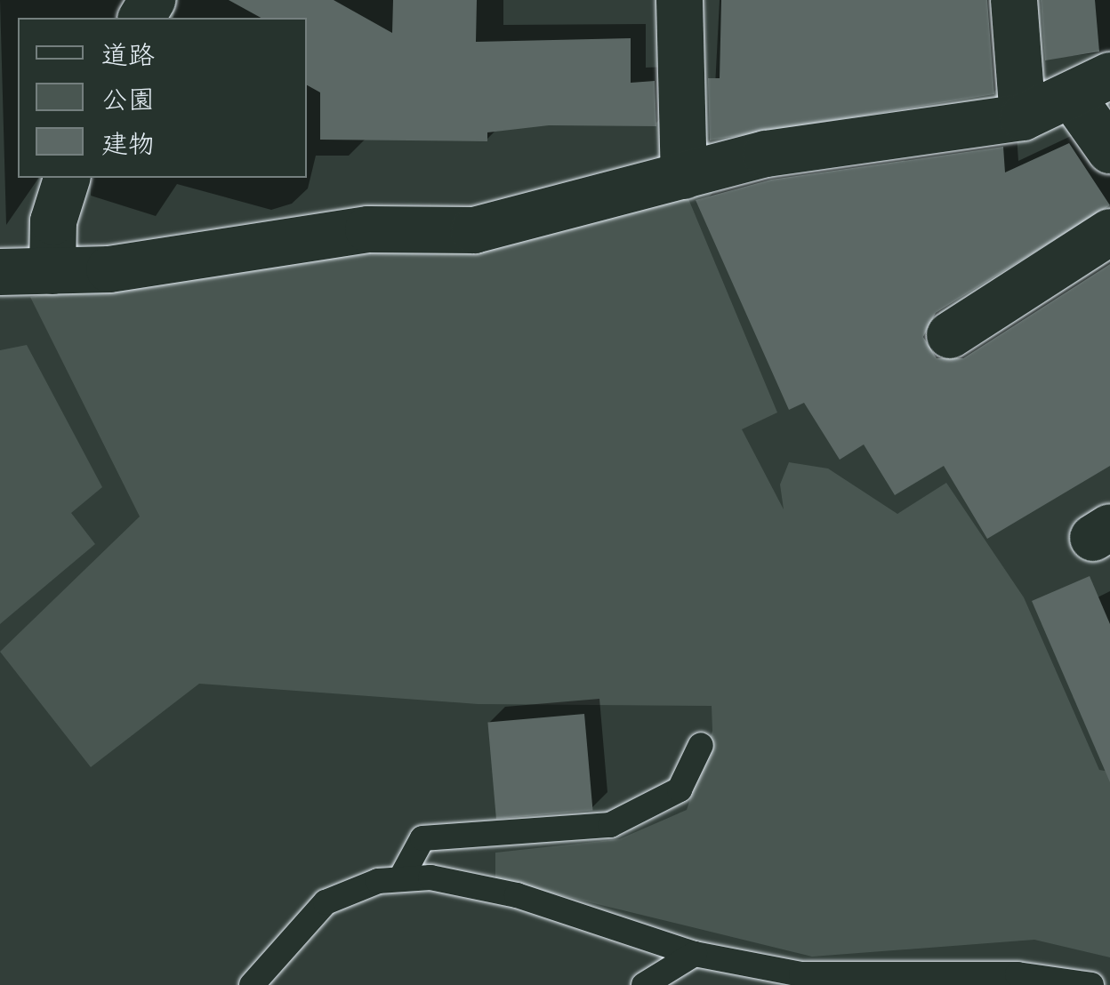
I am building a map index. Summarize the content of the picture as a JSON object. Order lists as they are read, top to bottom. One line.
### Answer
{"legend":["道路","公園","建物"]}
